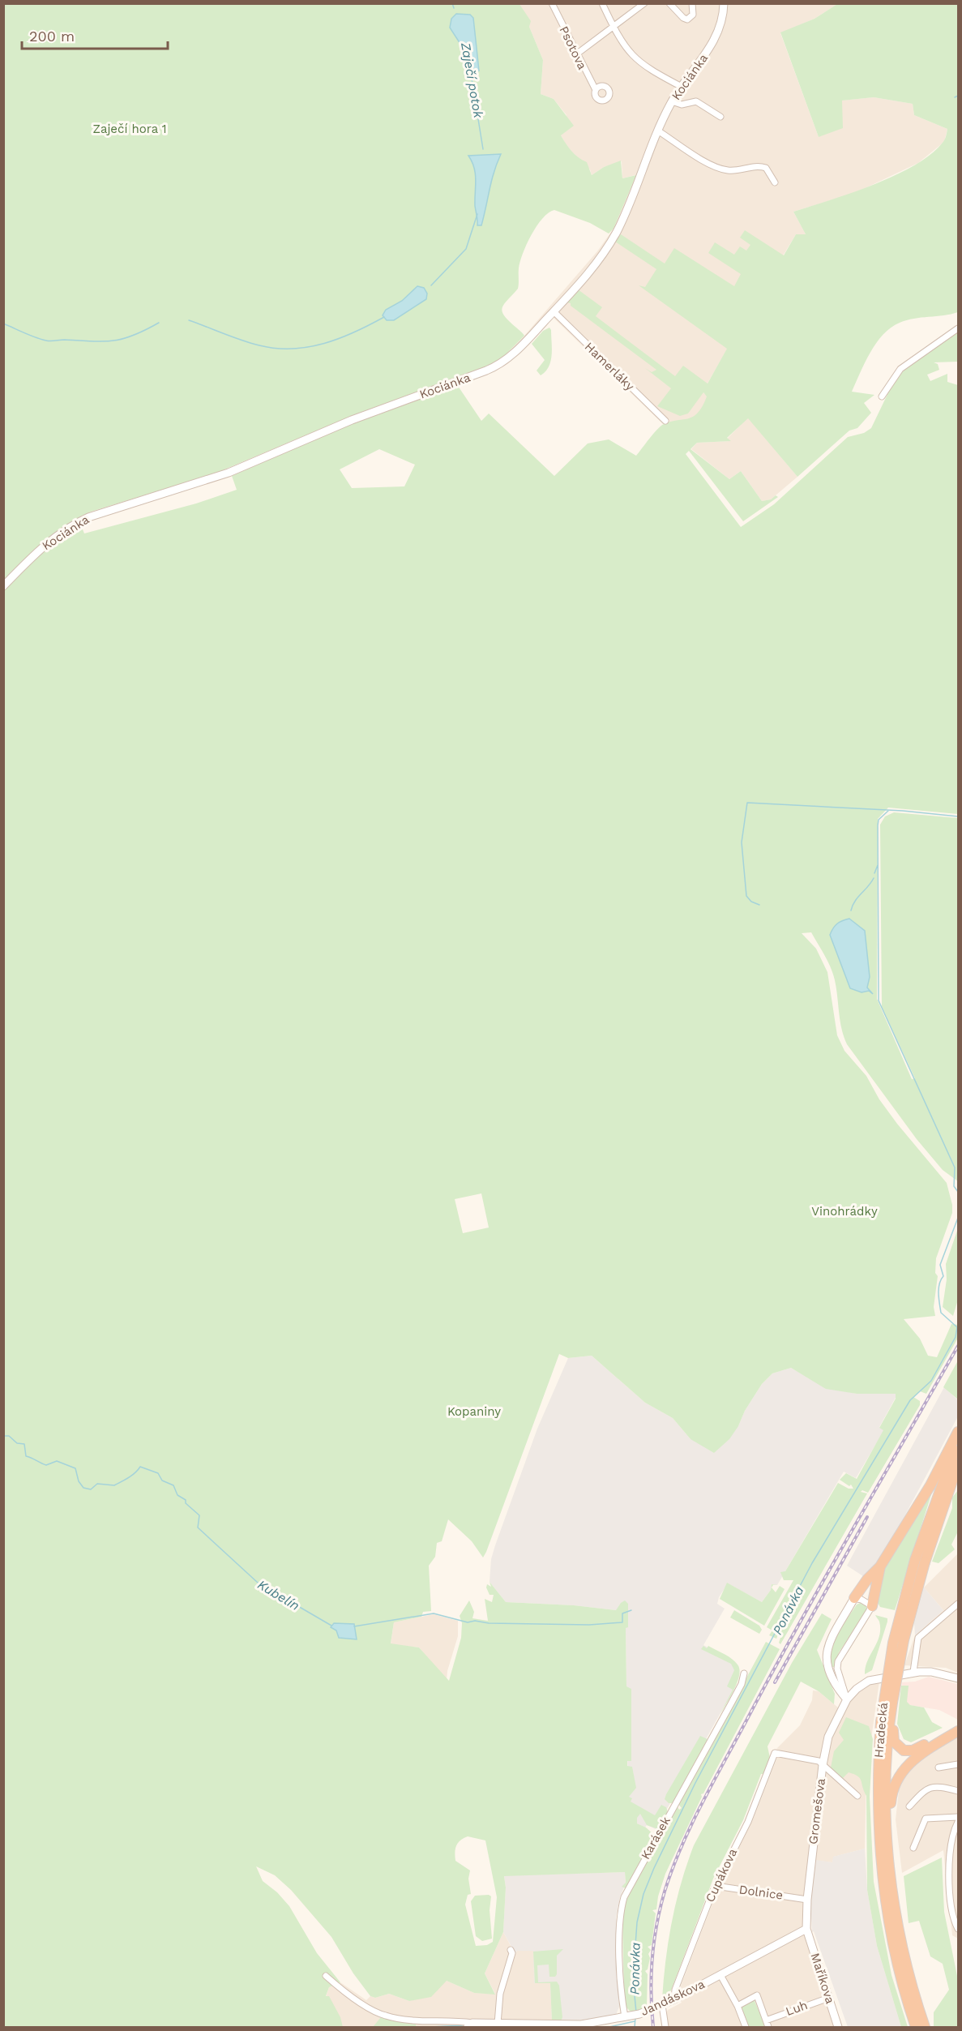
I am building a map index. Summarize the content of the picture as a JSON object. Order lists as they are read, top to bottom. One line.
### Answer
{"streets":{"highway":["Hradecká"],"street":["Psotova","Kociánka","Hamerláky","Gromešova","Karásek","Cupákova","Dolnice","Maříkova","Jandáskova","Luh"]},"crossings":[["Kociánka","Hamerláky"],["Gromešova","Cupákova"],["Gromešova","Dolnice"],["Gromešova","Maříkova"],["Gromešova","Jandáskova"],["Karásek","Jandáskova"],["Cupákova","Dolnice"],["Cupákova","Jandáskova"],["Maříkova","Jandáskova"],["Maříkova","Luh"]],"water":["Zaječí potok","Kubelín","Ponávka"],"parks":["Zaječí hora 1","Vinohrádky","Kopaniny"],"scale_bar":"200 m"}
